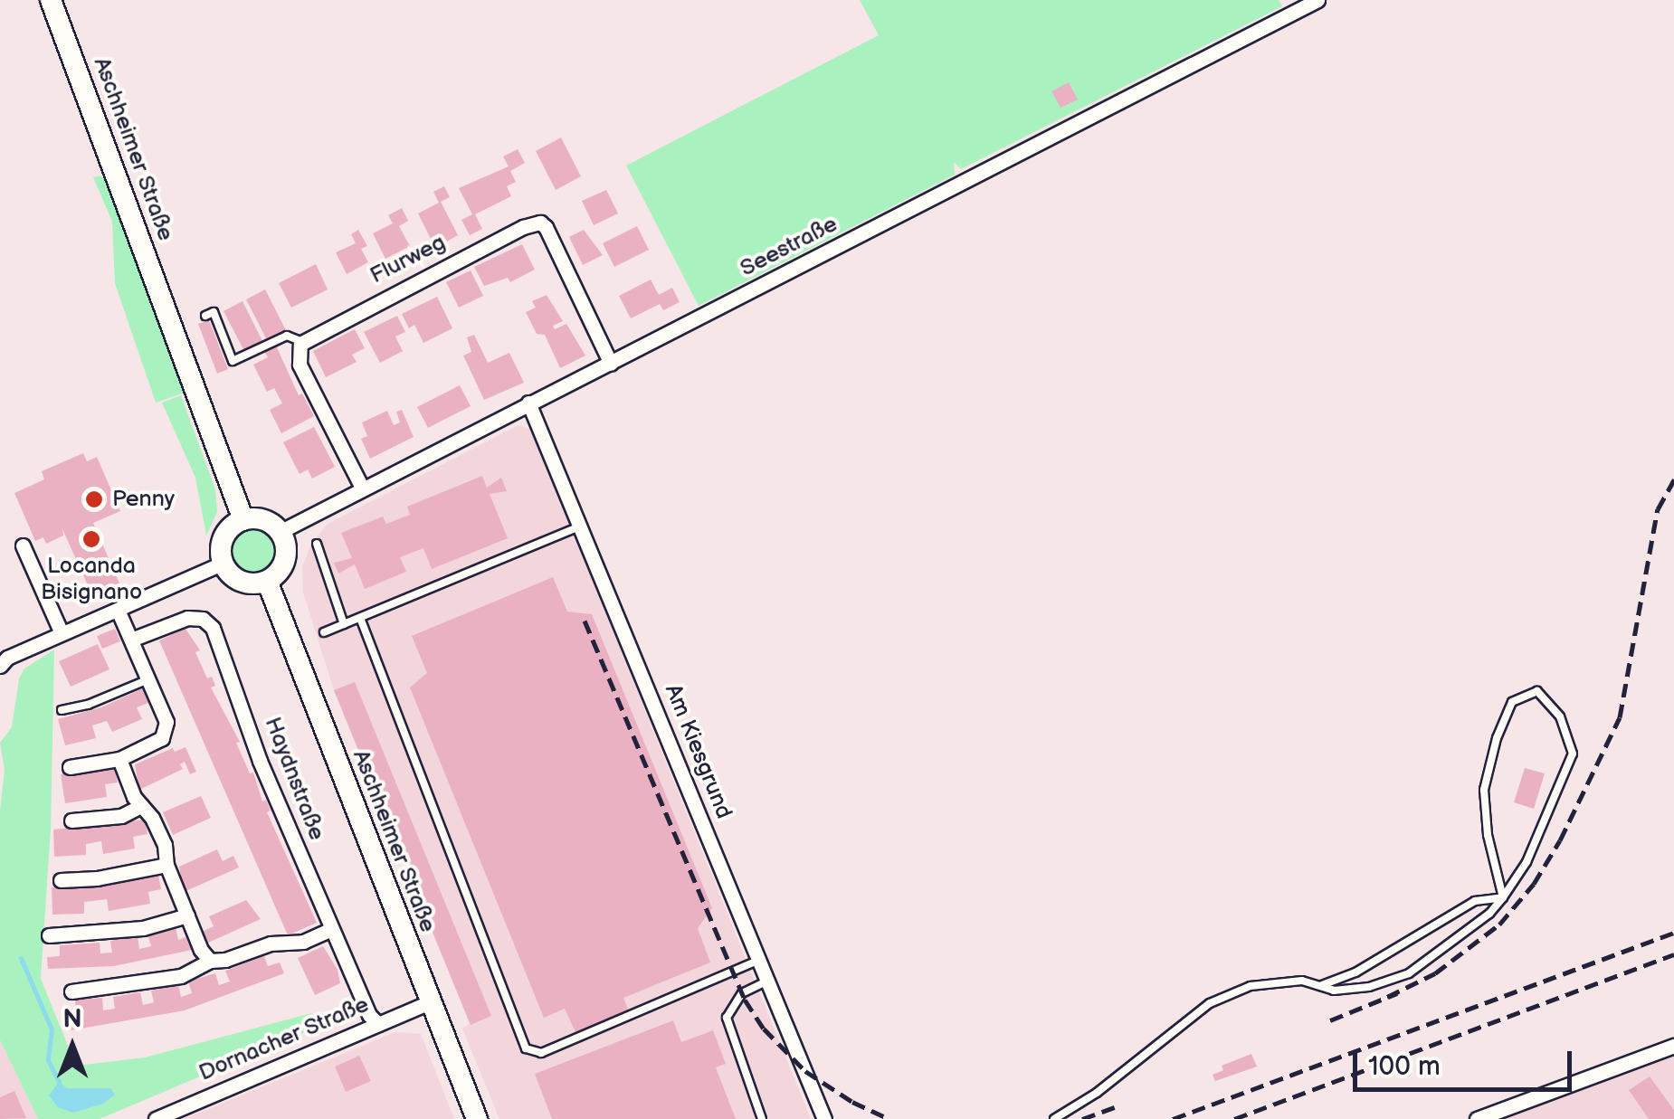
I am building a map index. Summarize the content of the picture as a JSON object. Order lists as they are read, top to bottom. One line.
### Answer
{"streets":{"main road":["Aschheimer Straße"],"street":["Seestraße","Flurweg","Am Kiesgrund","Haydnstraße","Dornacher Straße"]},"crossings":[["Aschheimer Straße","Seestraße"],["Aschheimer Straße","Dornacher Straße"],["Seestraße","Flurweg"],["Seestraße","Am Kiesgrund"],["Haydnstraße","Dornacher Straße"]],"places":["Penny","Locanda Bisignano"],"scale_bar":"100 m","north":"top"}
